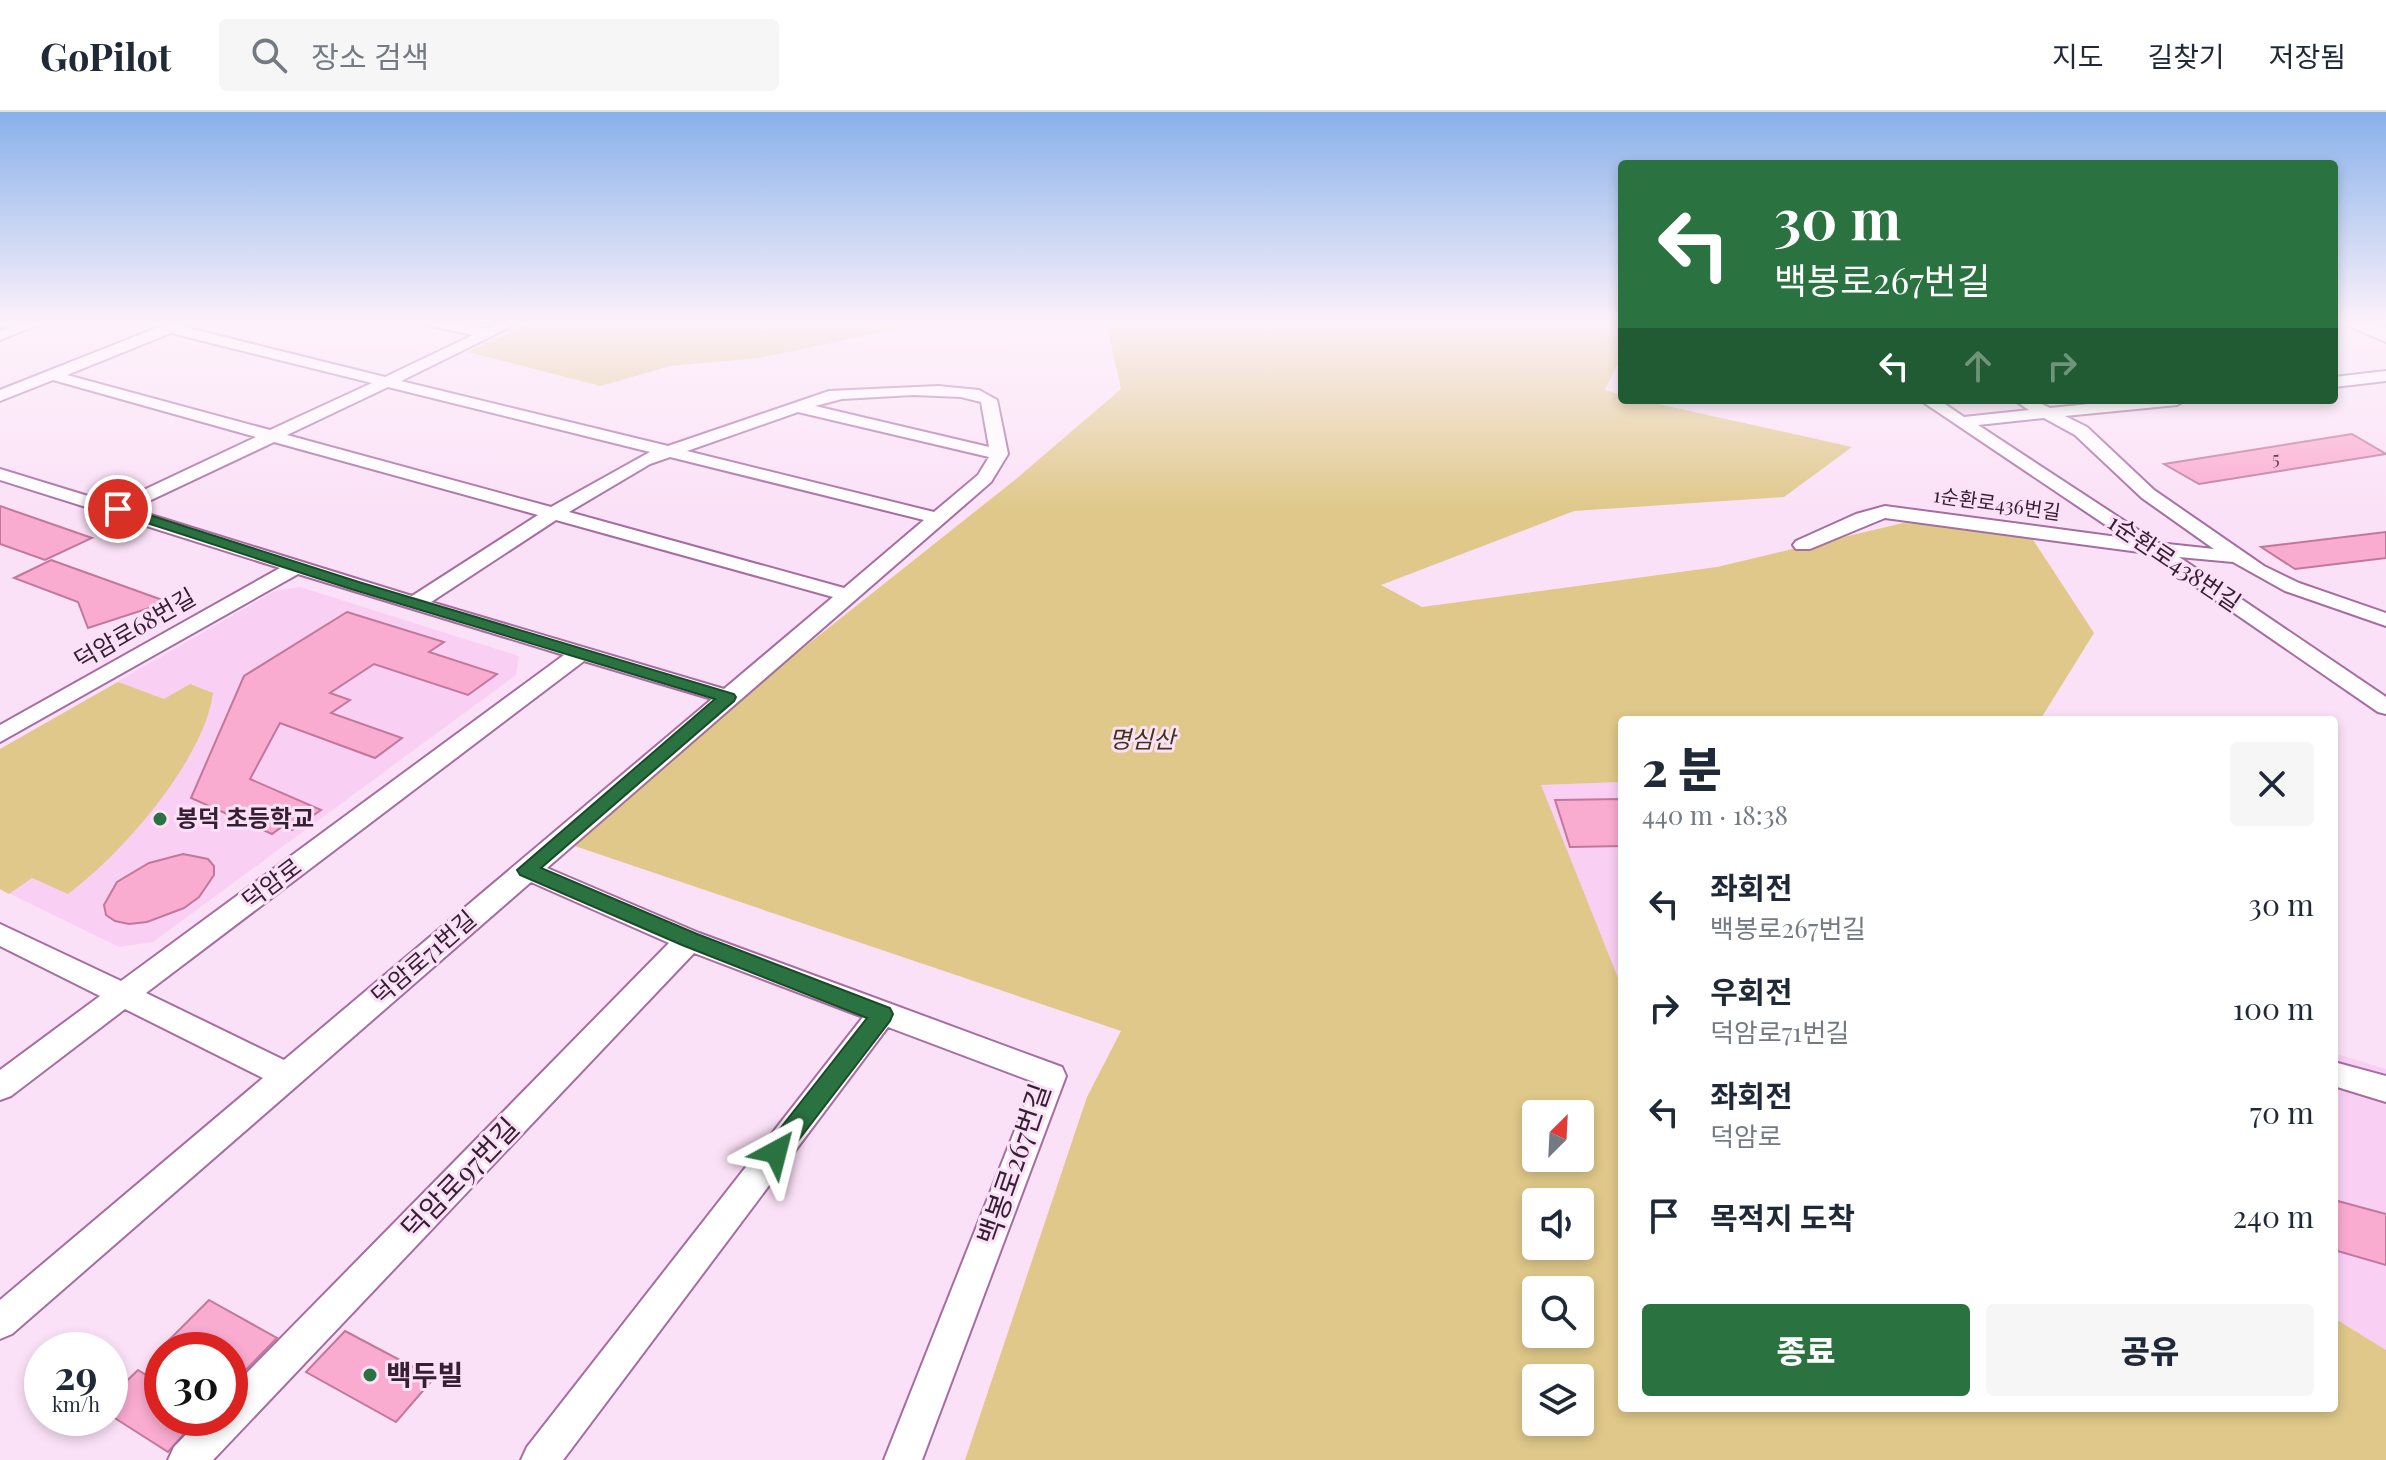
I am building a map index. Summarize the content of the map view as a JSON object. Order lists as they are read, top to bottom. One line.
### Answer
{"streets":{"street":["1순환로436번길","1순환로438번길","덕암로68번길","덕암로","덕암로71번길","백봉로267번길","덕암로97번길"]},"crossings":[["1순환로436번길","1순환로438번길"],["덕암로71번길","백봉로267번길"],["백봉로267번길","덕암로97번길"]],"parks":["명심산"],"places":["봉덕 초등학교","백두빌"],"house_numbers":["5"],"north":"top right","page":{"header":"GoPilot","search":"장소 검색","nav":["지도","길찾기","저장됨"],"turn":["30 m","백봉로267번길"],"heading":["2 분","440 m · 18:38"],"list":[{"name":"좌회전","note":"백봉로267번길","value":"30 m"},{"name":"우회전","note":"덕암로71번길","value":"100 m"},{"name":"좌회전","note":"덕암로","value":"70 m"},{"name":"목적지 도착","value":"240 m"}],"buttons":["종료","공유"],"speed":"29 km/h","limit":"30"}}
